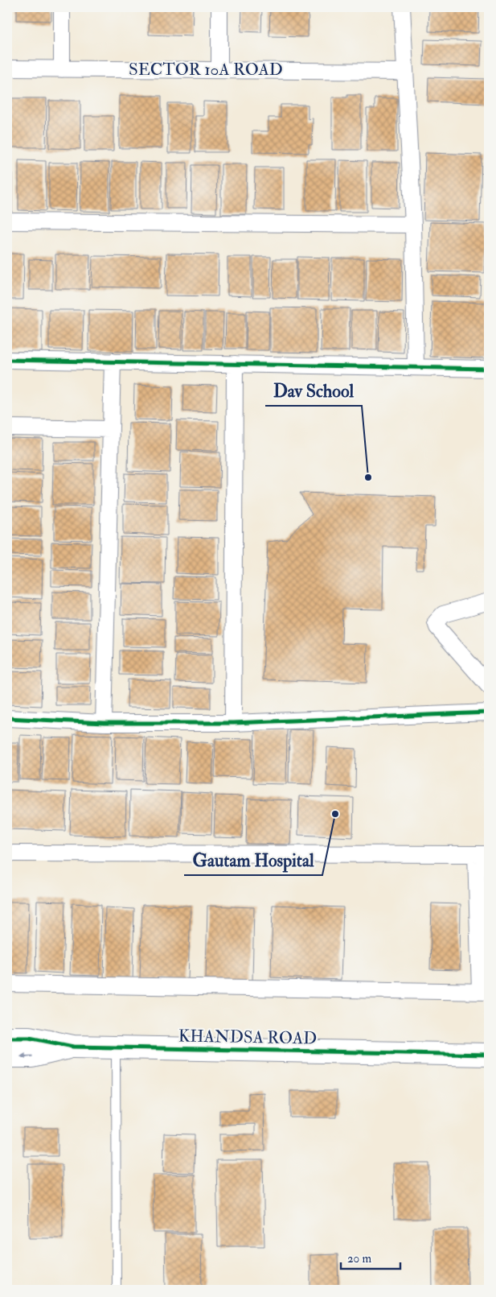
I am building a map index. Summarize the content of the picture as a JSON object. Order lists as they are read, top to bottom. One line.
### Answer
{"streets":{"street":["SECTOR 10A ROAD","KHANDSA ROAD"]},"places":["Dav School","Gautam Hospital"],"scale_bar":"20 m"}
